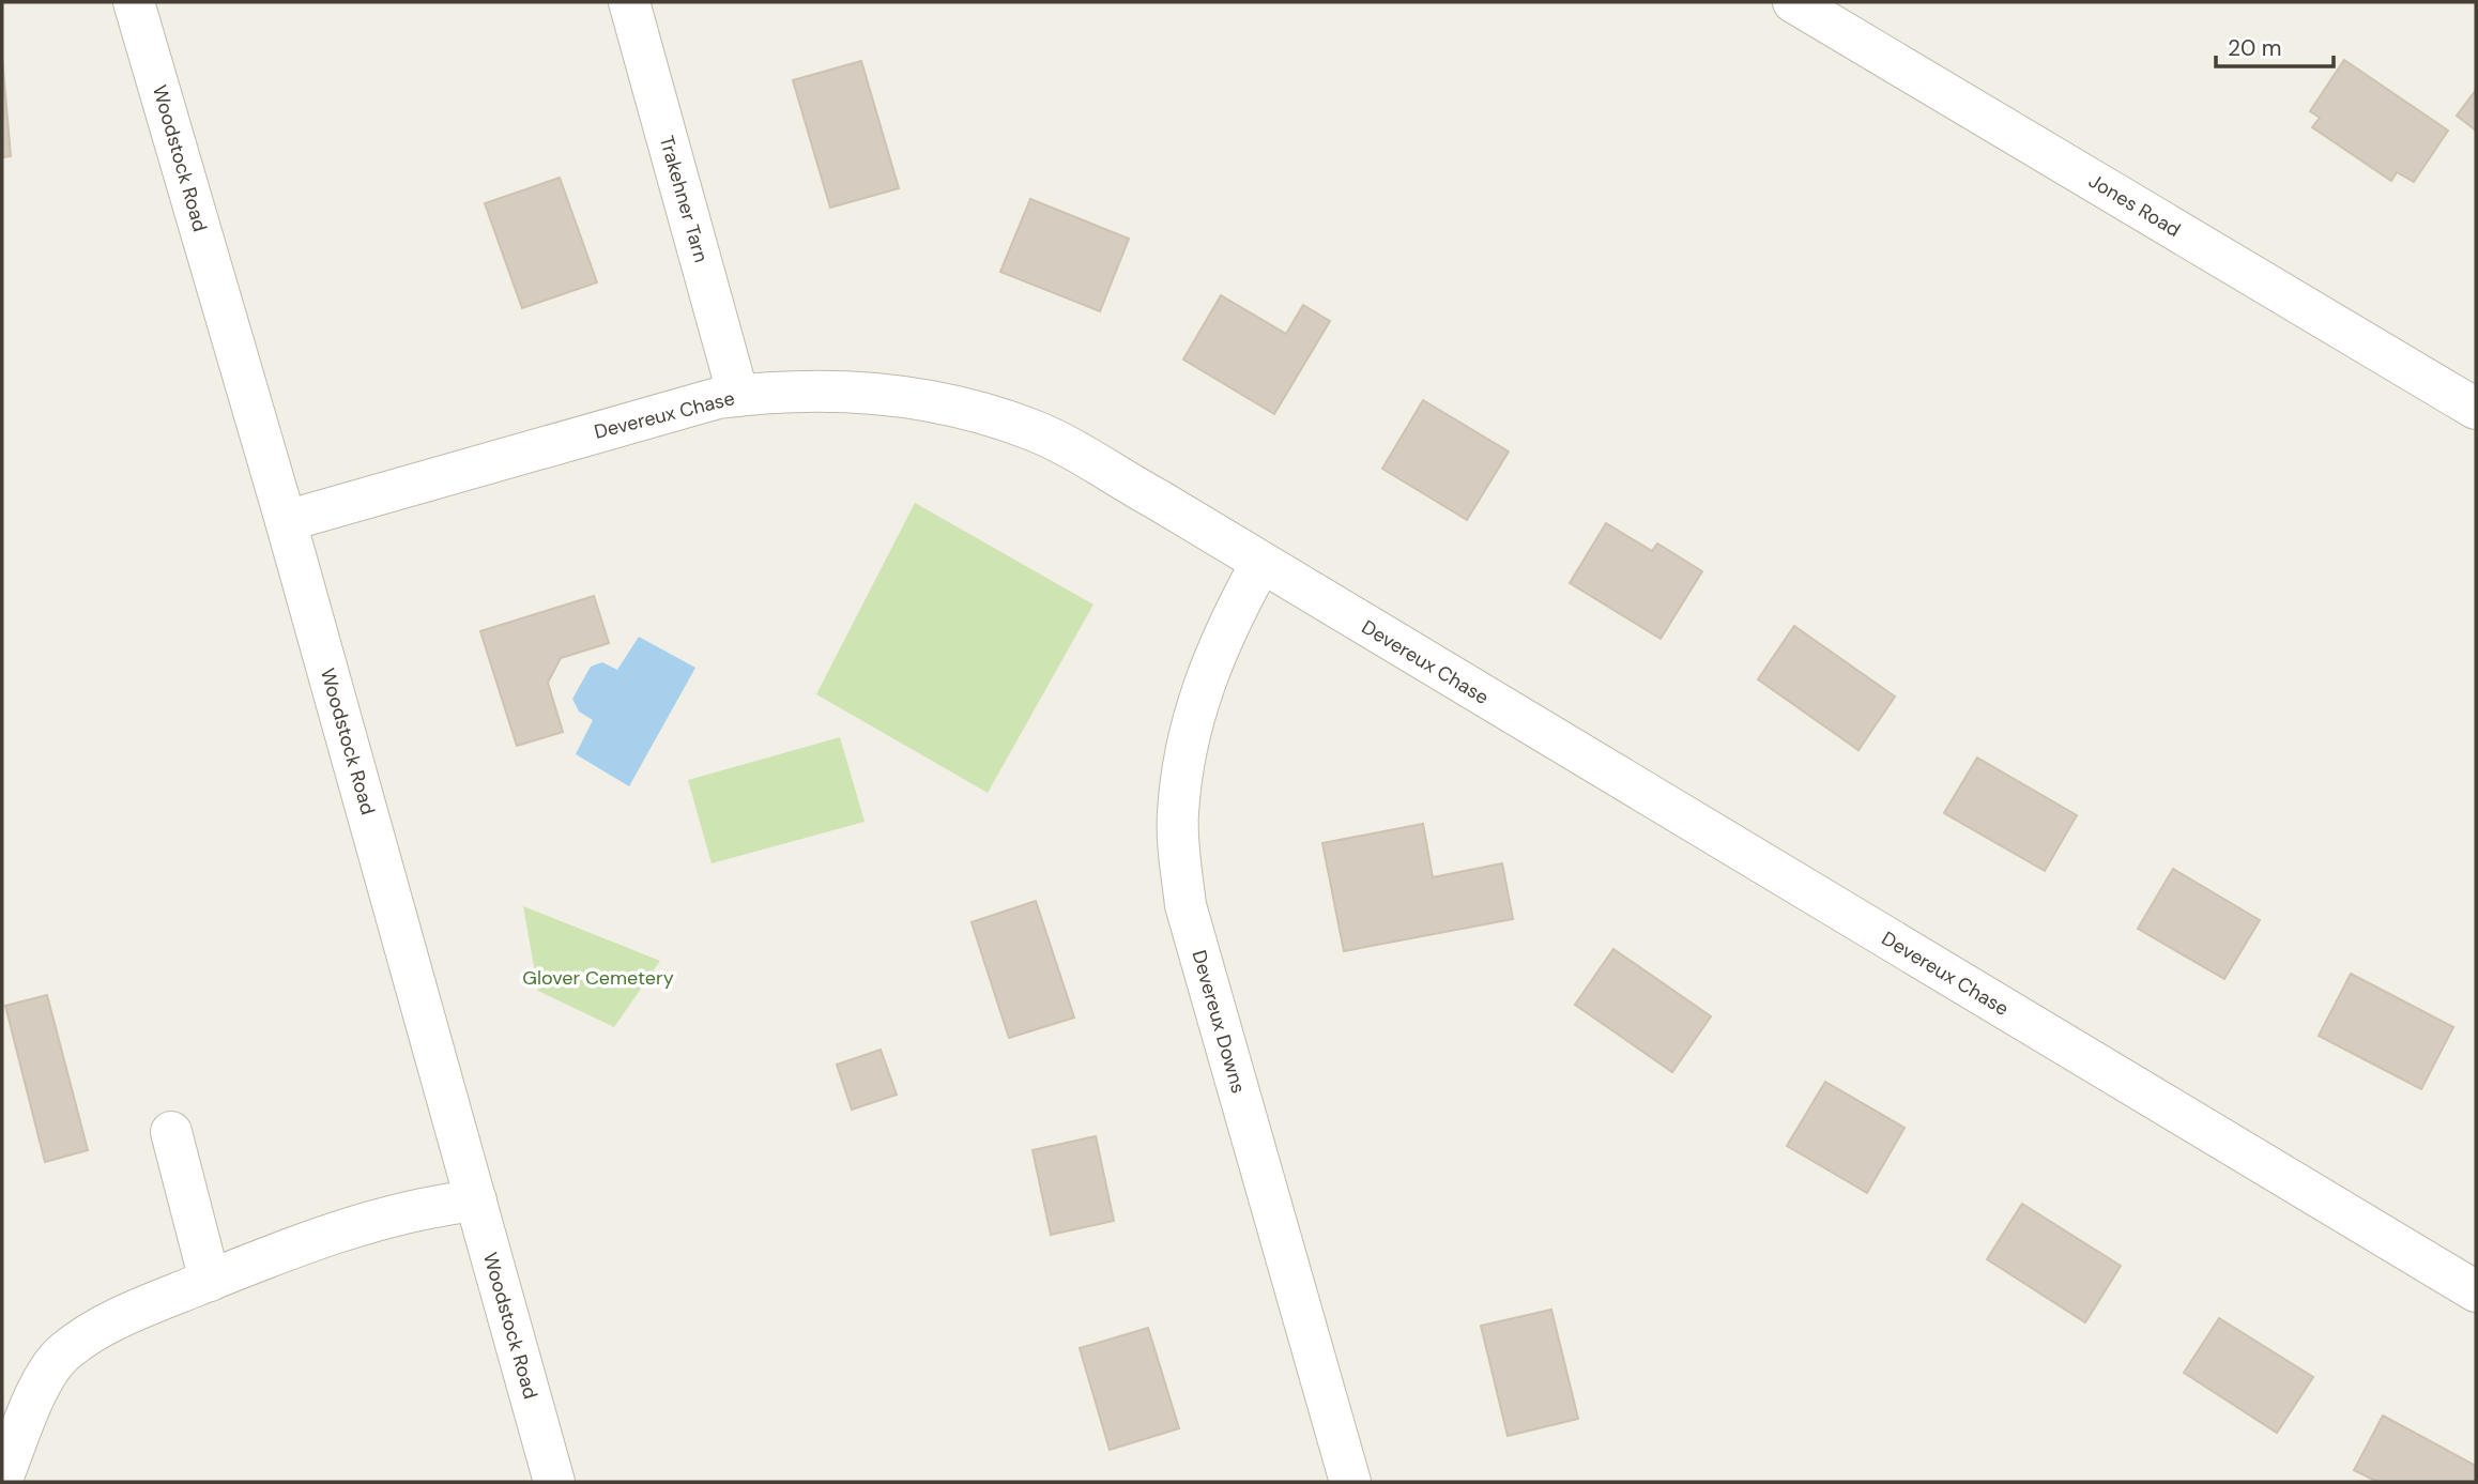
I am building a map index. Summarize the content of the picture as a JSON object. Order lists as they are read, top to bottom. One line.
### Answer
{"streets":{"street":["Woodstock Road","Trakehner Tarn","Jones Road","Devereux Chase","Devereux Downs"]},"crossings":[["Woodstock Road","Devereux Chase"],["Trakehner Tarn","Devereux Chase"],["Devereux Chase","Devereux Downs"]],"parks":["Glover Cemetery"],"scale_bar":"20 m"}
